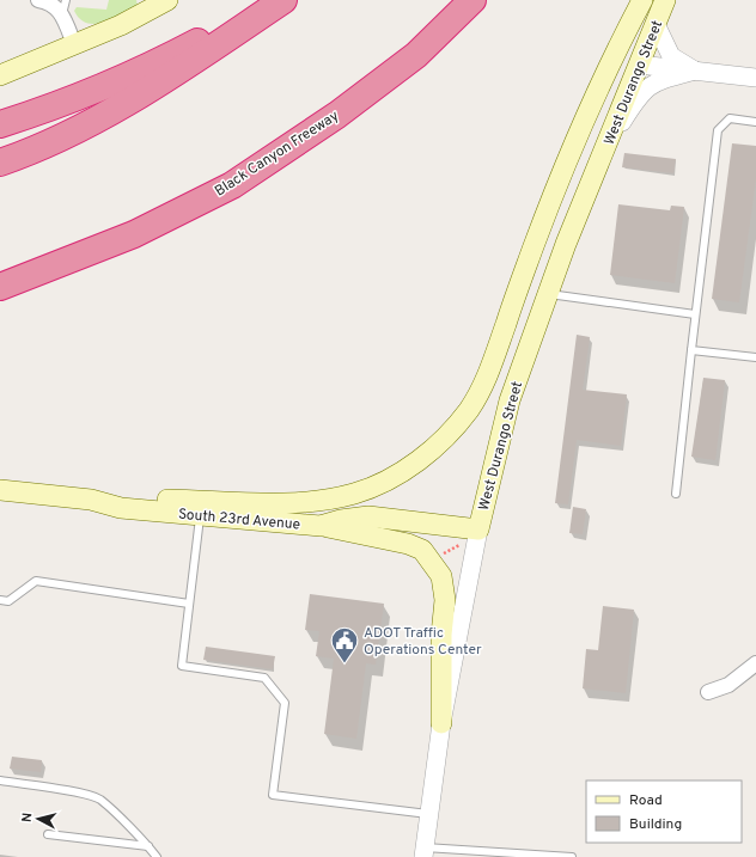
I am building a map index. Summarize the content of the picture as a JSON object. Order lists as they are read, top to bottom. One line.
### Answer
{"streets":{"highway":["Black Canyon Freeway"],"main road":["West Durango Street","South 23rd Avenue"]},"crossings":[["West Durango Street","South 23rd Avenue"]],"places":{"public building":["ADOT Traffic Operations Center"]},"legend":["Road","Building"],"north":"left"}
